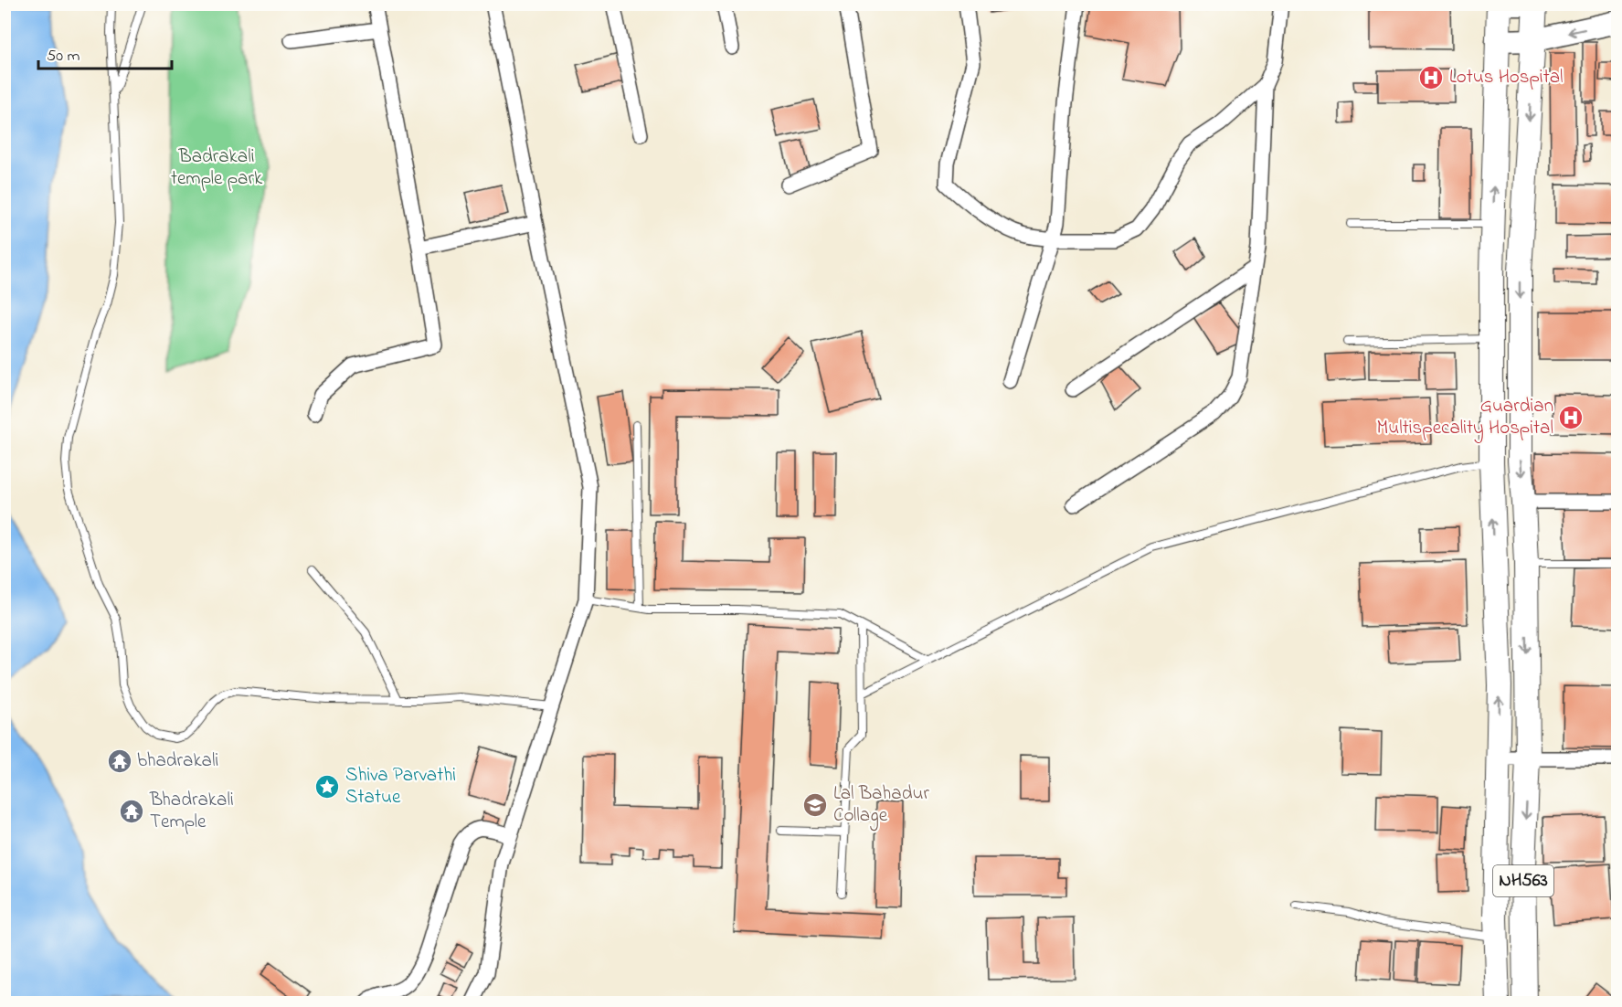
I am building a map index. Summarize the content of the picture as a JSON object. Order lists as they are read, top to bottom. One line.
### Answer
{"streets":{"highway":["NH563"]},"parks":["Badrakali temple park"],"places":{"hospital":["Lotus Hospital","Guardian Multispecality Hospital"],"temple":["bhadrakali","Bhadrakali Temple"],"place":["Shiva Parvathi Statue"],"school or university":["Lal Bahadur Collage"]},"scale_bar":"50 m"}
